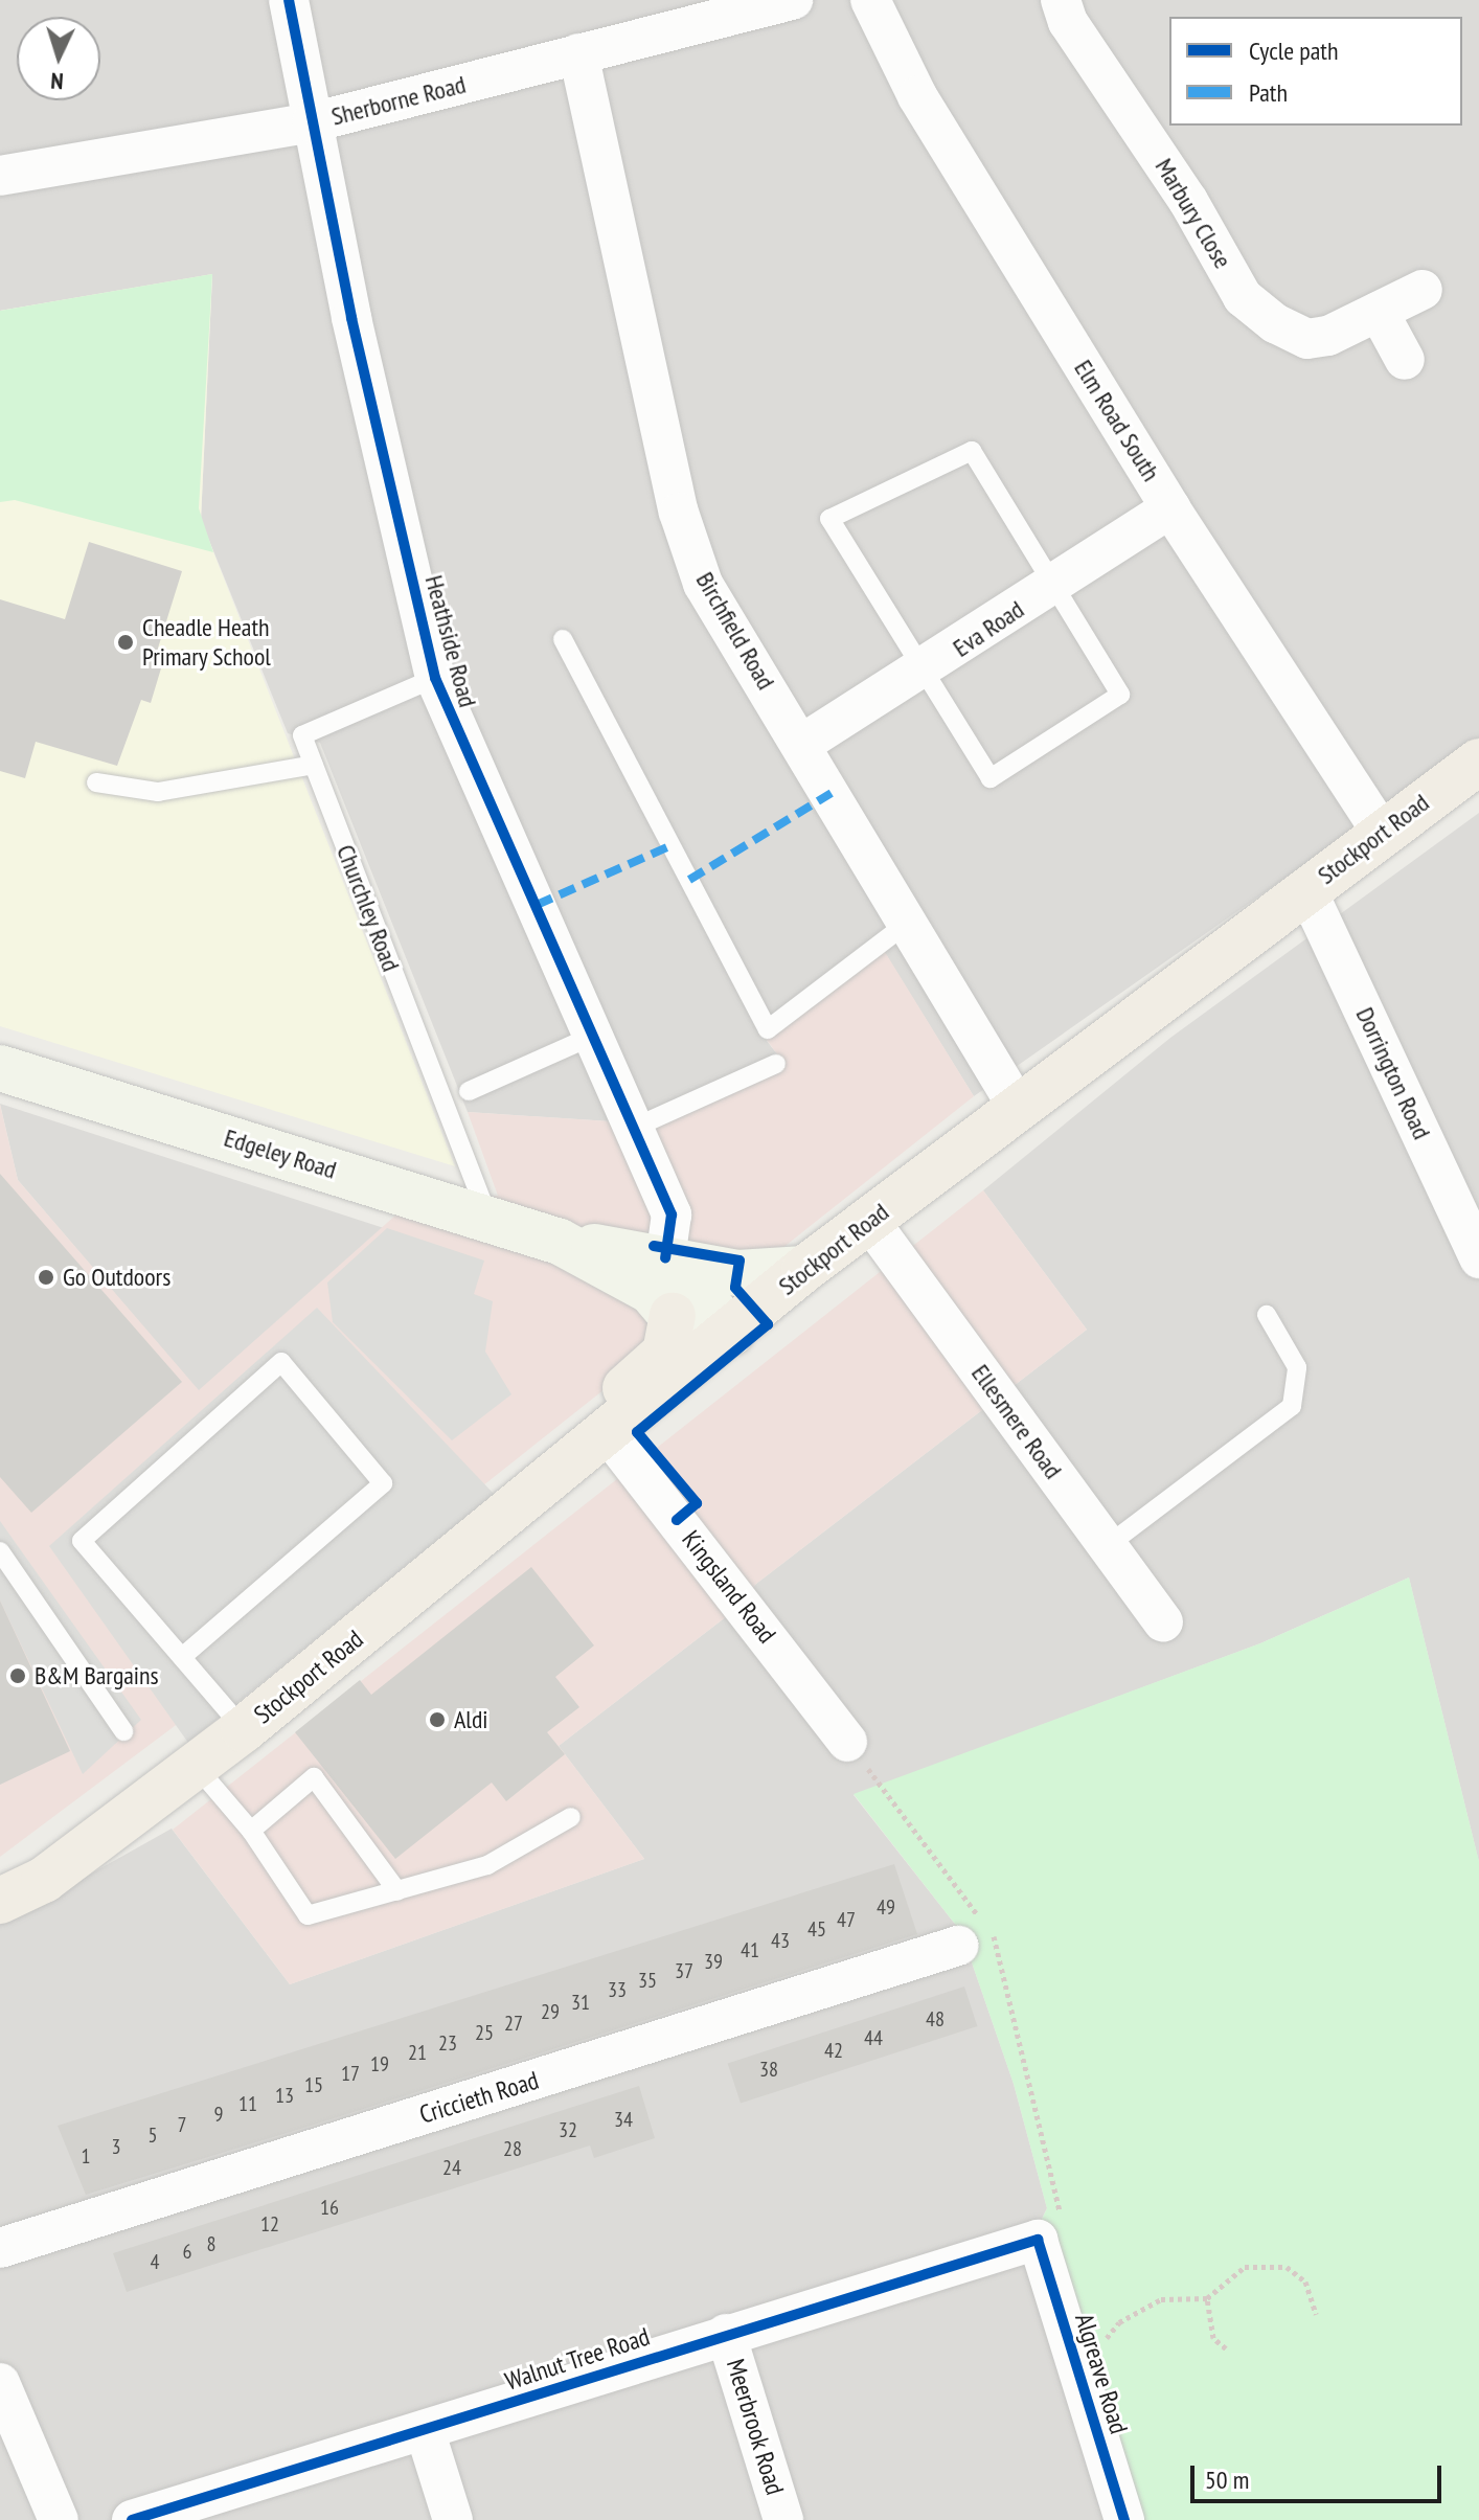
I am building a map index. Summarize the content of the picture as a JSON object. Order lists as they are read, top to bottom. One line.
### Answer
{"streets":{"main road":["Stockport Road","Edgeley Road"],"street":["Sherborne Road","Marbury Close","Elm Road South","Eva Road","Birchfield Road","Heathside Road","Dorrington Road","Ellesmere Road","Kingsland Road","Criccieth Road","Walnut Tree Road","Algreave Road","Meerbrook Road"],"lane":["Churchley Road"]},"crossings":[["Sherborne Road","Birchfield Road"],["Sherborne Road","Heathside Road"],["Elm Road South","Eva Road"],["Elm Road South","Stockport Road"],["Eva Road","Birchfield Road"],["Birchfield Road","Stockport Road"],["Heathside Road","Churchley Road"],["Heathside Road","Edgeley Road"],["Stockport Road","Dorrington Road"],["Stockport Road","Edgeley Road"],["Stockport Road","Ellesmere Road"],["Stockport Road","Kingsland Road"],["Churchley Road","Edgeley Road"],["Walnut Tree Road","Algreave Road"],["Walnut Tree Road","Meerbrook Road"]],"places":["Cheadle Heath Primary School","Go Outdoors","B&M Bargains","Aldi"],"house_numbers":["49","47","45","43","41","39","37","35","33","31","29","48","27","25","44","23","42","21","19","38","17","15","13","11","9","34","7","32","5","3","28","1","24","16","12","8","6","4"],"legend":["Cycle path","Path"],"scale_bar":"50 m","north":"bottom"}
